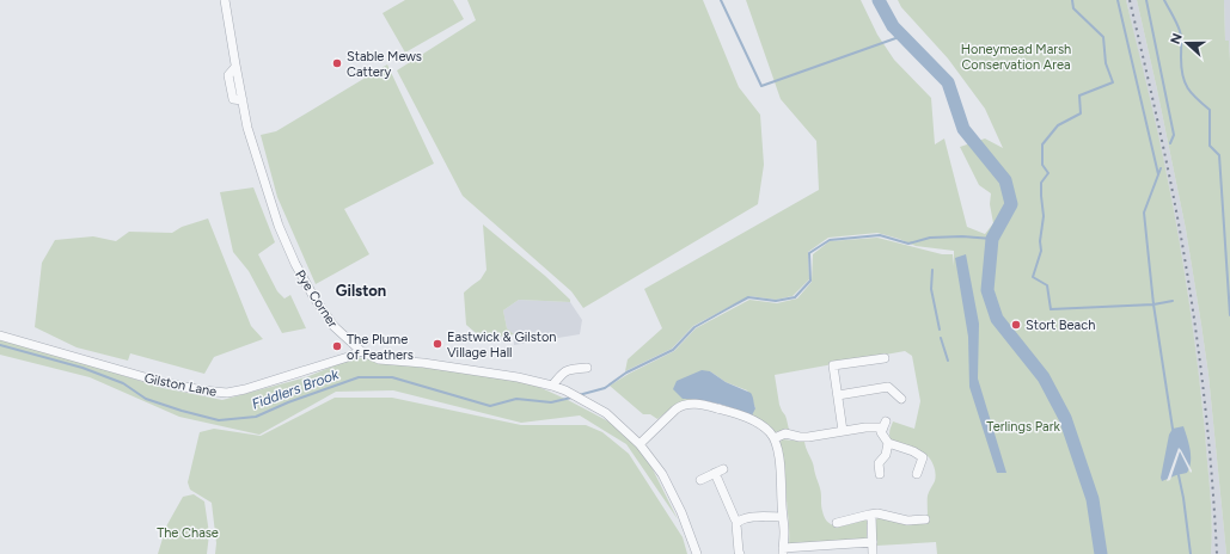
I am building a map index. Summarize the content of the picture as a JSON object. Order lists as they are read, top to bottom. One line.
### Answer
{"streets":{"street":["Pye Corner","Gilston Lane"]},"crossings":[["Pye Corner","Gilston Lane"]],"districts":["Gilston"],"water":["Fiddlers Brook"],"parks":["Honeymead Marsh Conservation Area","Terlings Park","The Chase"],"places":["Stable Mews Cattery","Stort Beach","Eastwick & Gilston Village Hall","The Plume of Feathers"],"north":"left"}
